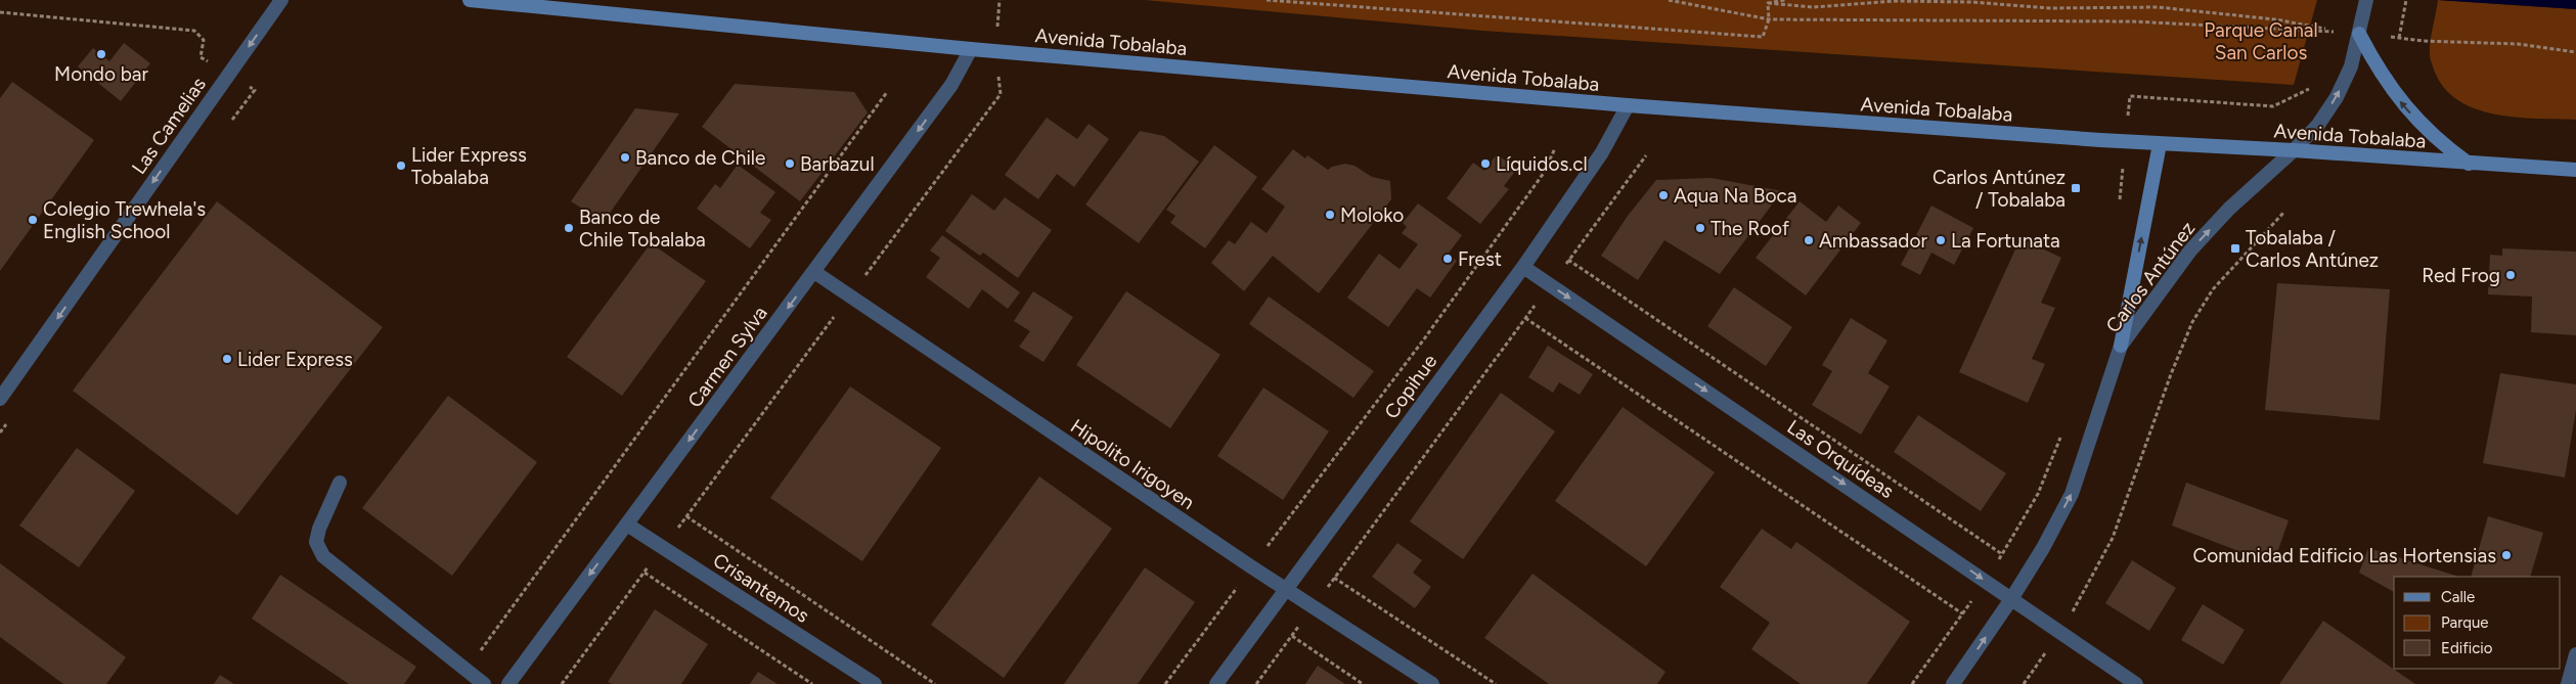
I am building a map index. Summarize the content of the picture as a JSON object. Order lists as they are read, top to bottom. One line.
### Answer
{"streets":{"main road":["Avenida Tobalaba"],"street":["Las Camelias","Carlos Antúnez","Carmen Sylva","Copihue","Las Orquídeas","Hipolito Irigoyen","Crisantemos"]},"crossings":[["Avenida Tobalaba","Carlos Antúnez"],["Avenida Tobalaba","Carmen Sylva"],["Avenida Tobalaba","Copihue"],["Carlos Antúnez","Las Orquídeas"],["Carmen Sylva","Hipolito Irigoyen"],["Carmen Sylva","Crisantemos"],["Copihue","Las Orquídeas"],["Copihue","Hipolito Irigoyen"]],"one_way":["Las Camelias","Carlos Antúnez","Carmen Sylva","Las Orquídeas"],"parks":["Parque Canal San Carlos"],"places":{"other":["Mondo bar","Banco de Chile","Barbazul","Líquidos.cl","Lider Express Tobalaba","Aqua Na Boca","Moloko","Colegio Trewhela's English School","Banco de Chile Tobalaba","The Roof","Ambassador","La Fortunata","Frest","Red Frog","Lider Express","Comunidad Edificio Las Hortensias"],"transit":["Carlos Antúnez / Tobalaba","Tobalaba / Carlos Antúnez"]},"legend":["Calle","Parque","Edificio"]}
